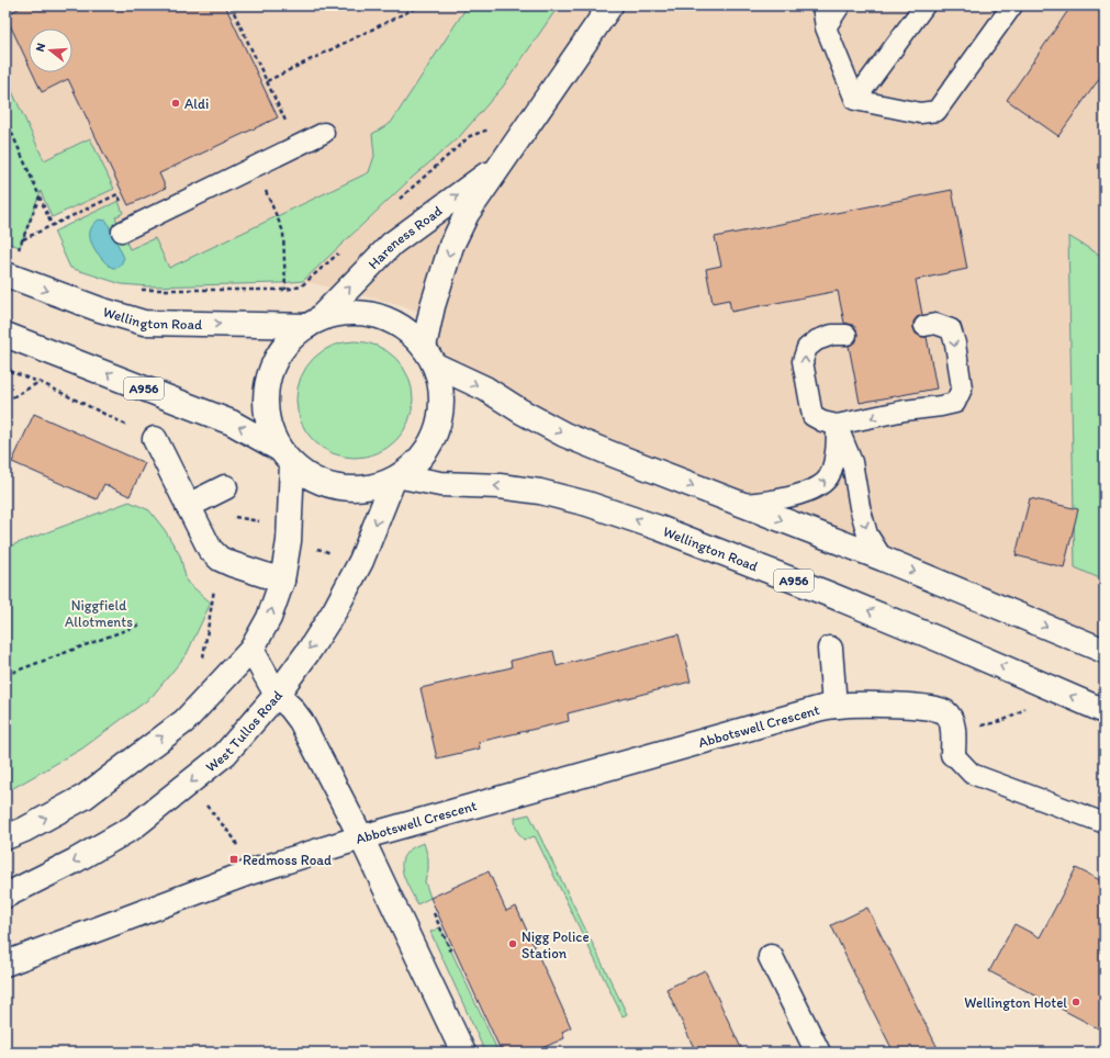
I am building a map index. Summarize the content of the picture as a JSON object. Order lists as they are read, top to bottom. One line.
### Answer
{"streets":{"main road":["Hareness Road","Wellington Road","A956","Abbotswell Crescent","West Tullos Road"]},"crossings":[["Hareness Road","Wellington Road"],["Hareness Road","A956"],["Wellington Road","A956"],["Wellington Road","West Tullos Road"],["A956","West Tullos Road"]],"parks":["Niggfield Allotments"],"places":{"other":["Aldi","Nigg Police Station","Wellington Hotel"],"transit":["Redmoss Road"]},"north":"left"}
